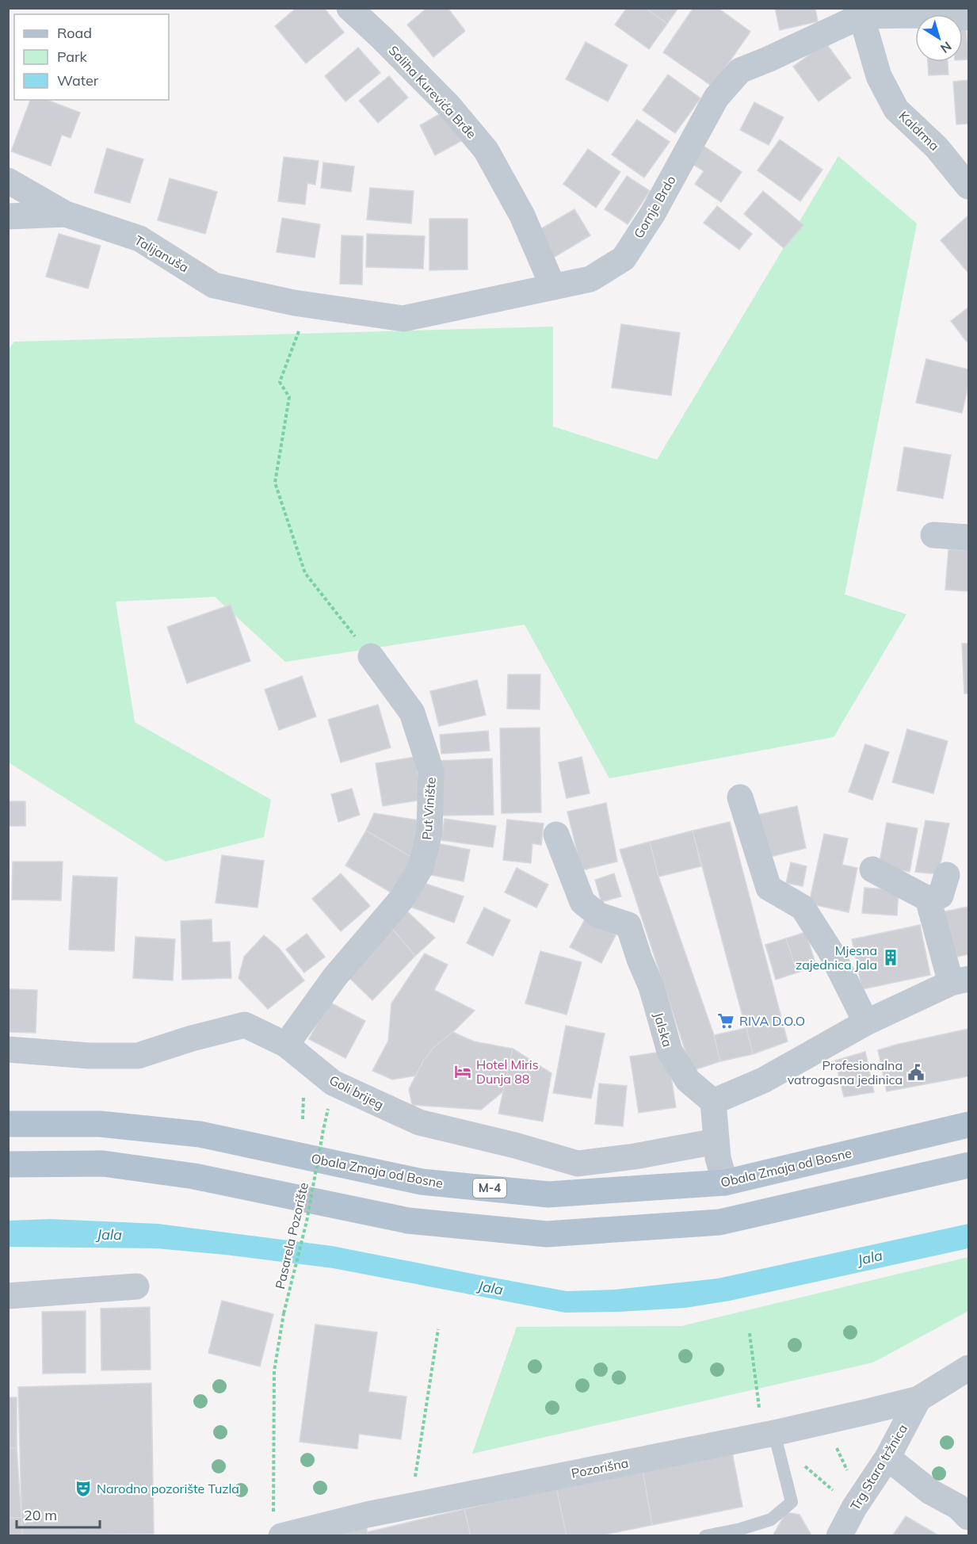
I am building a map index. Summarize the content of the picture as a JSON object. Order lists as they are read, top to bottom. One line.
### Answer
{"streets":{"main road":["Obala Zmaja od Bosne","M-4"],"street":["Saliha Kurevića Brđe","Kaldrma","Gornje Brdo","Talijanuša","Put Vinište","Jalska","Goli brijeg","Trg Stara tržnica","Pozorišna"],"path":["Pasarela Pozorište"]},"crossings":[["Saliha Kurevića Brđe","Gornje Brdo"],["Kaldrma","Gornje Brdo"],["Gornje Brdo","Talijanuša"],["Put Vinište","Goli brijeg"],["Pasarela Pozorište","Pozorišna"],["Trg Stara tržnica","Pozorišna"]],"water":["Jala"],"places":{"building":["Mjesna zajednica Jala"],"supermarket":["RIVA D.O.O"],"hotel":["Hotel Miris Dunja 88"],"public building":["Profesionalna vatrogasna jedinica"],"theatre":["Narodno pozorište Tuzla"]},"legend":["Road","Park","Water"],"scale_bar":"20 m","north":"bottom right"}
